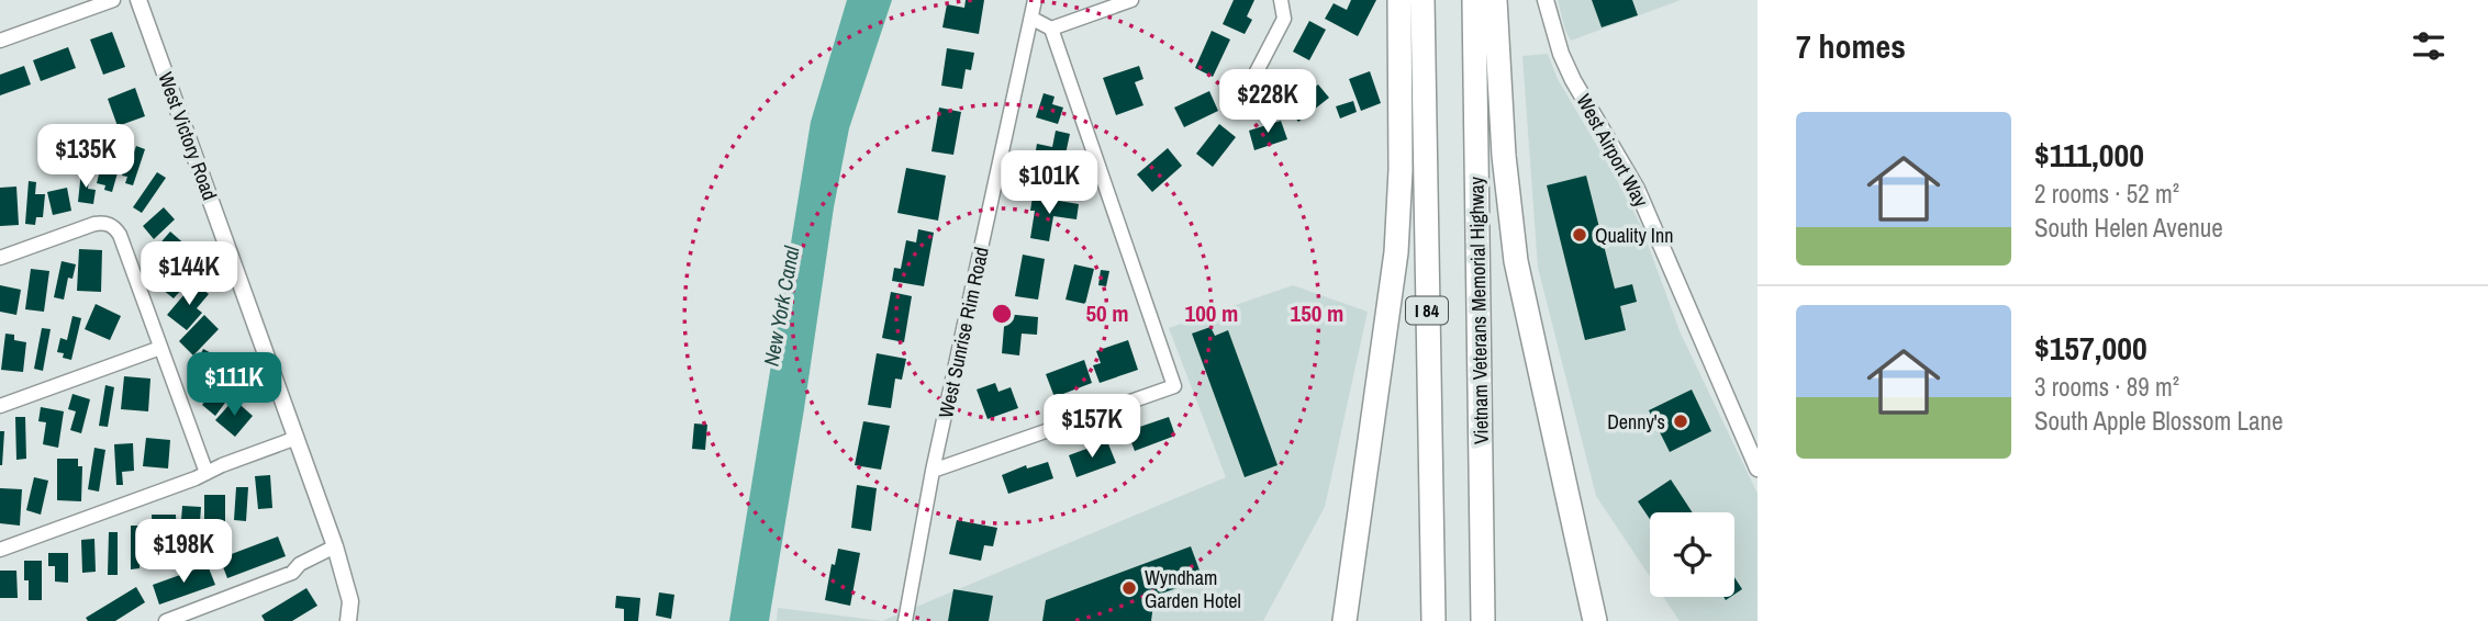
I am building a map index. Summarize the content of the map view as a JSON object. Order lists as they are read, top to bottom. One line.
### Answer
{"streets":{"highway":["I 84","Vietnam Veterans Memorial Highway"],"street":["West Victory Road","West Airport Way","West Sunrise Rim Road"]},"water":["New York Canal"],"places":["Quality Inn","Denny's","Wyndham Garden Hotel"],"page":{"heading":"7 homes","price":["$228K","$135K","$101K","$144K","$111K","$157K","$198K"],"list":[{"name":"$111,000","note":"2 rooms · 52 m² · South Helen Avenue"},{"name":"$157,000","note":"3 rooms · 89 m² · South Apple Blossom Lane"}]},"rings":["50 m","100 m","150 m"]}
